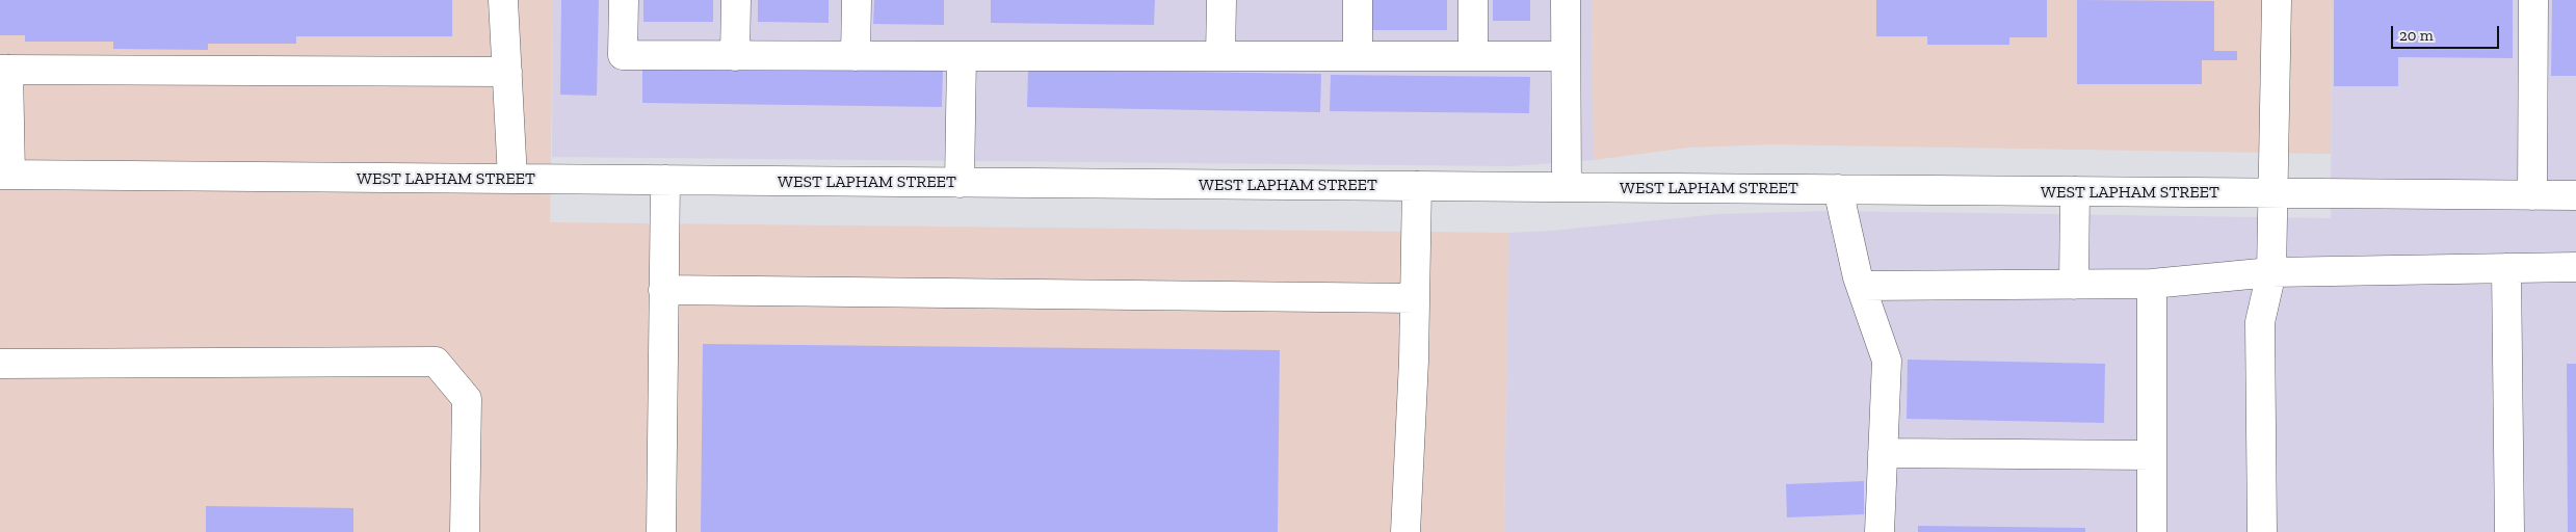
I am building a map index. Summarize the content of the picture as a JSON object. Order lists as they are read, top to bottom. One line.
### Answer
{"streets":{"street":["WEST LAPHAM STREET"]},"scale_bar":"20 m"}
